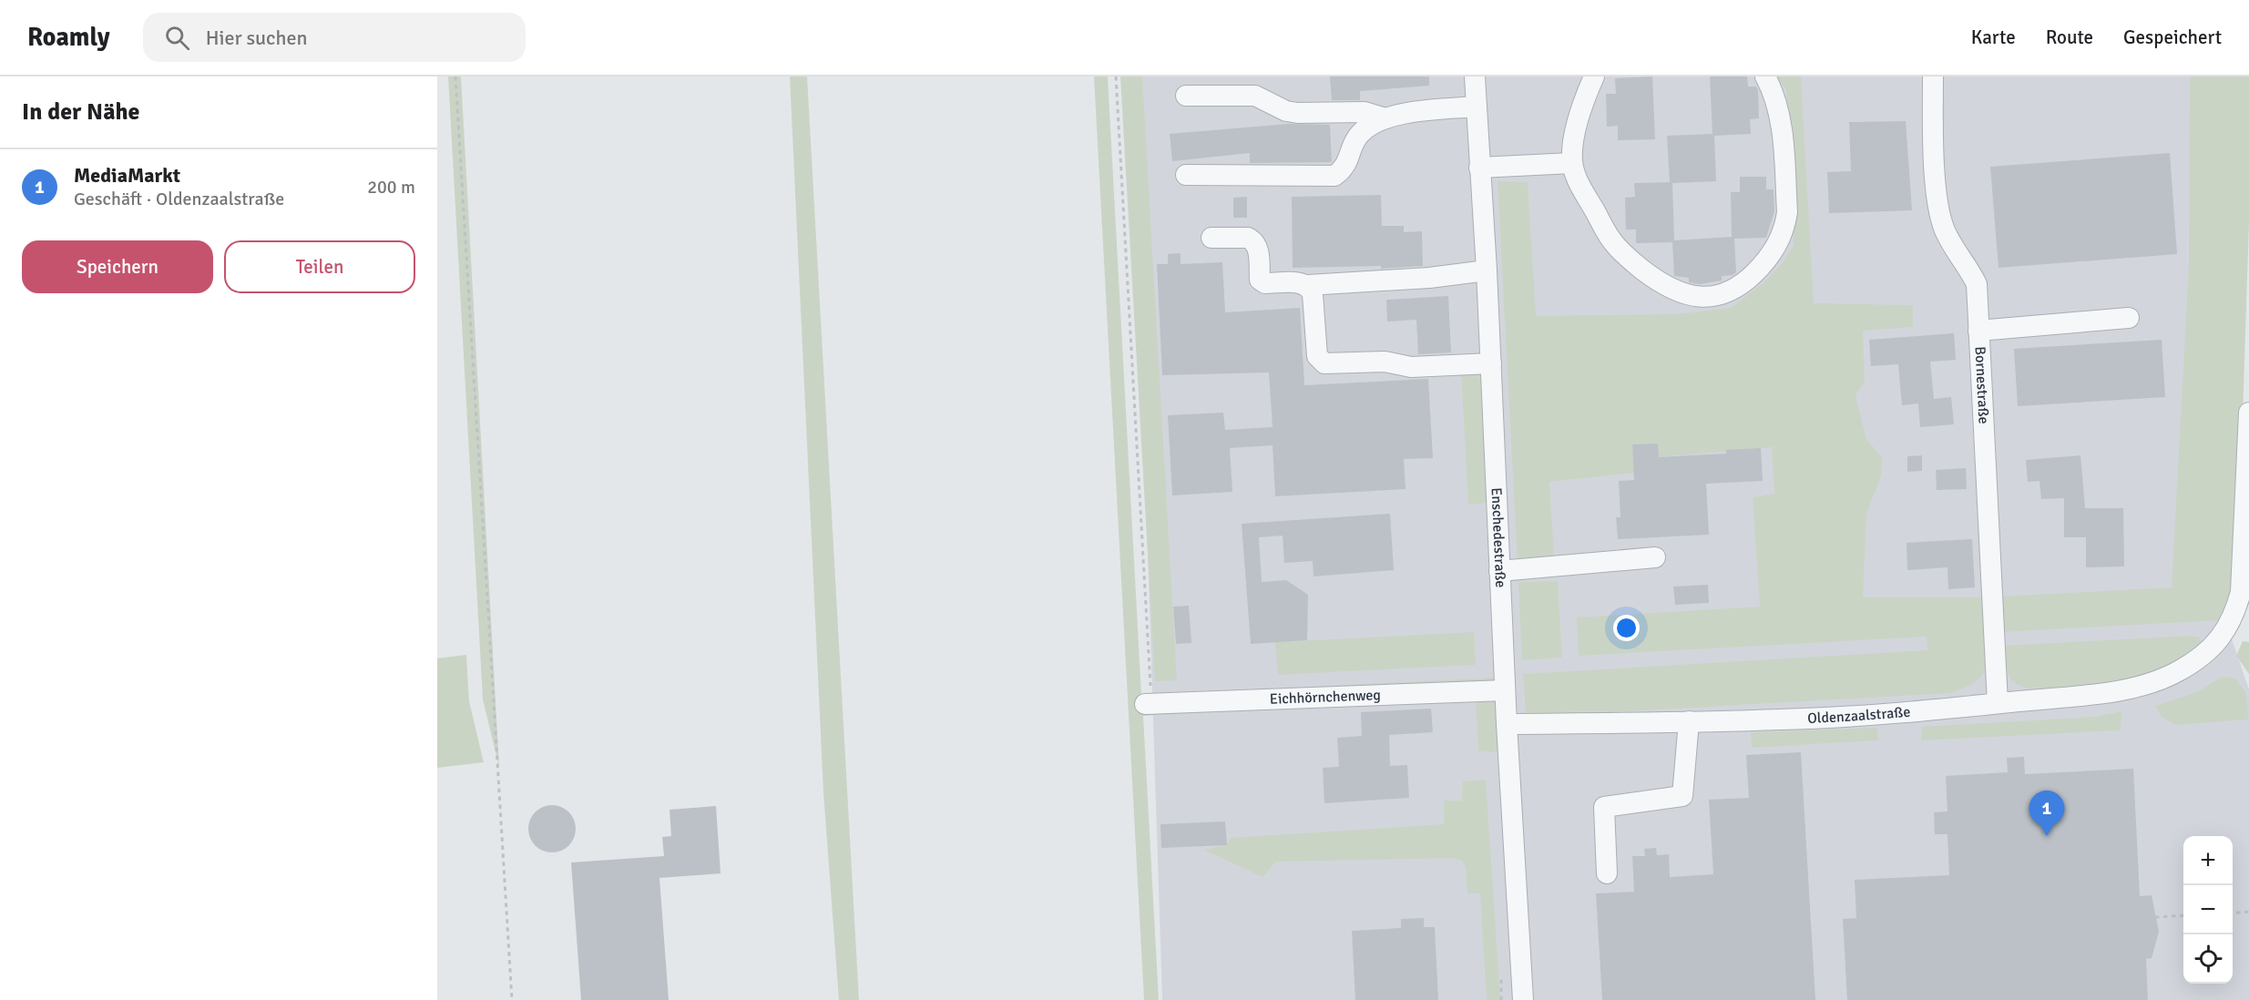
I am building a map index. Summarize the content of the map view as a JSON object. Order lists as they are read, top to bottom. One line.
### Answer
{"streets":{"street":["Bornestraße","Enschedestraße","Eichhörnchenweg","Oldenzaalstraße"]},"crossings":[["Bornestraße","Oldenzaalstraße"],["Enschedestraße","Eichhörnchenweg"],["Enschedestraße","Oldenzaalstraße"]],"page":{"header":"Roamly","search":"Hier suchen","nav":["Karte","Route","Gespeichert"],"heading":"In der Nähe","list":[{"mark":"1","name":"MediaMarkt","note":"Geschäft · Oldenzaalstraße","value":"200 m"}],"buttons":["Speichern","Teilen"],"pins":"1","map_buttons":["+","−"]}}
